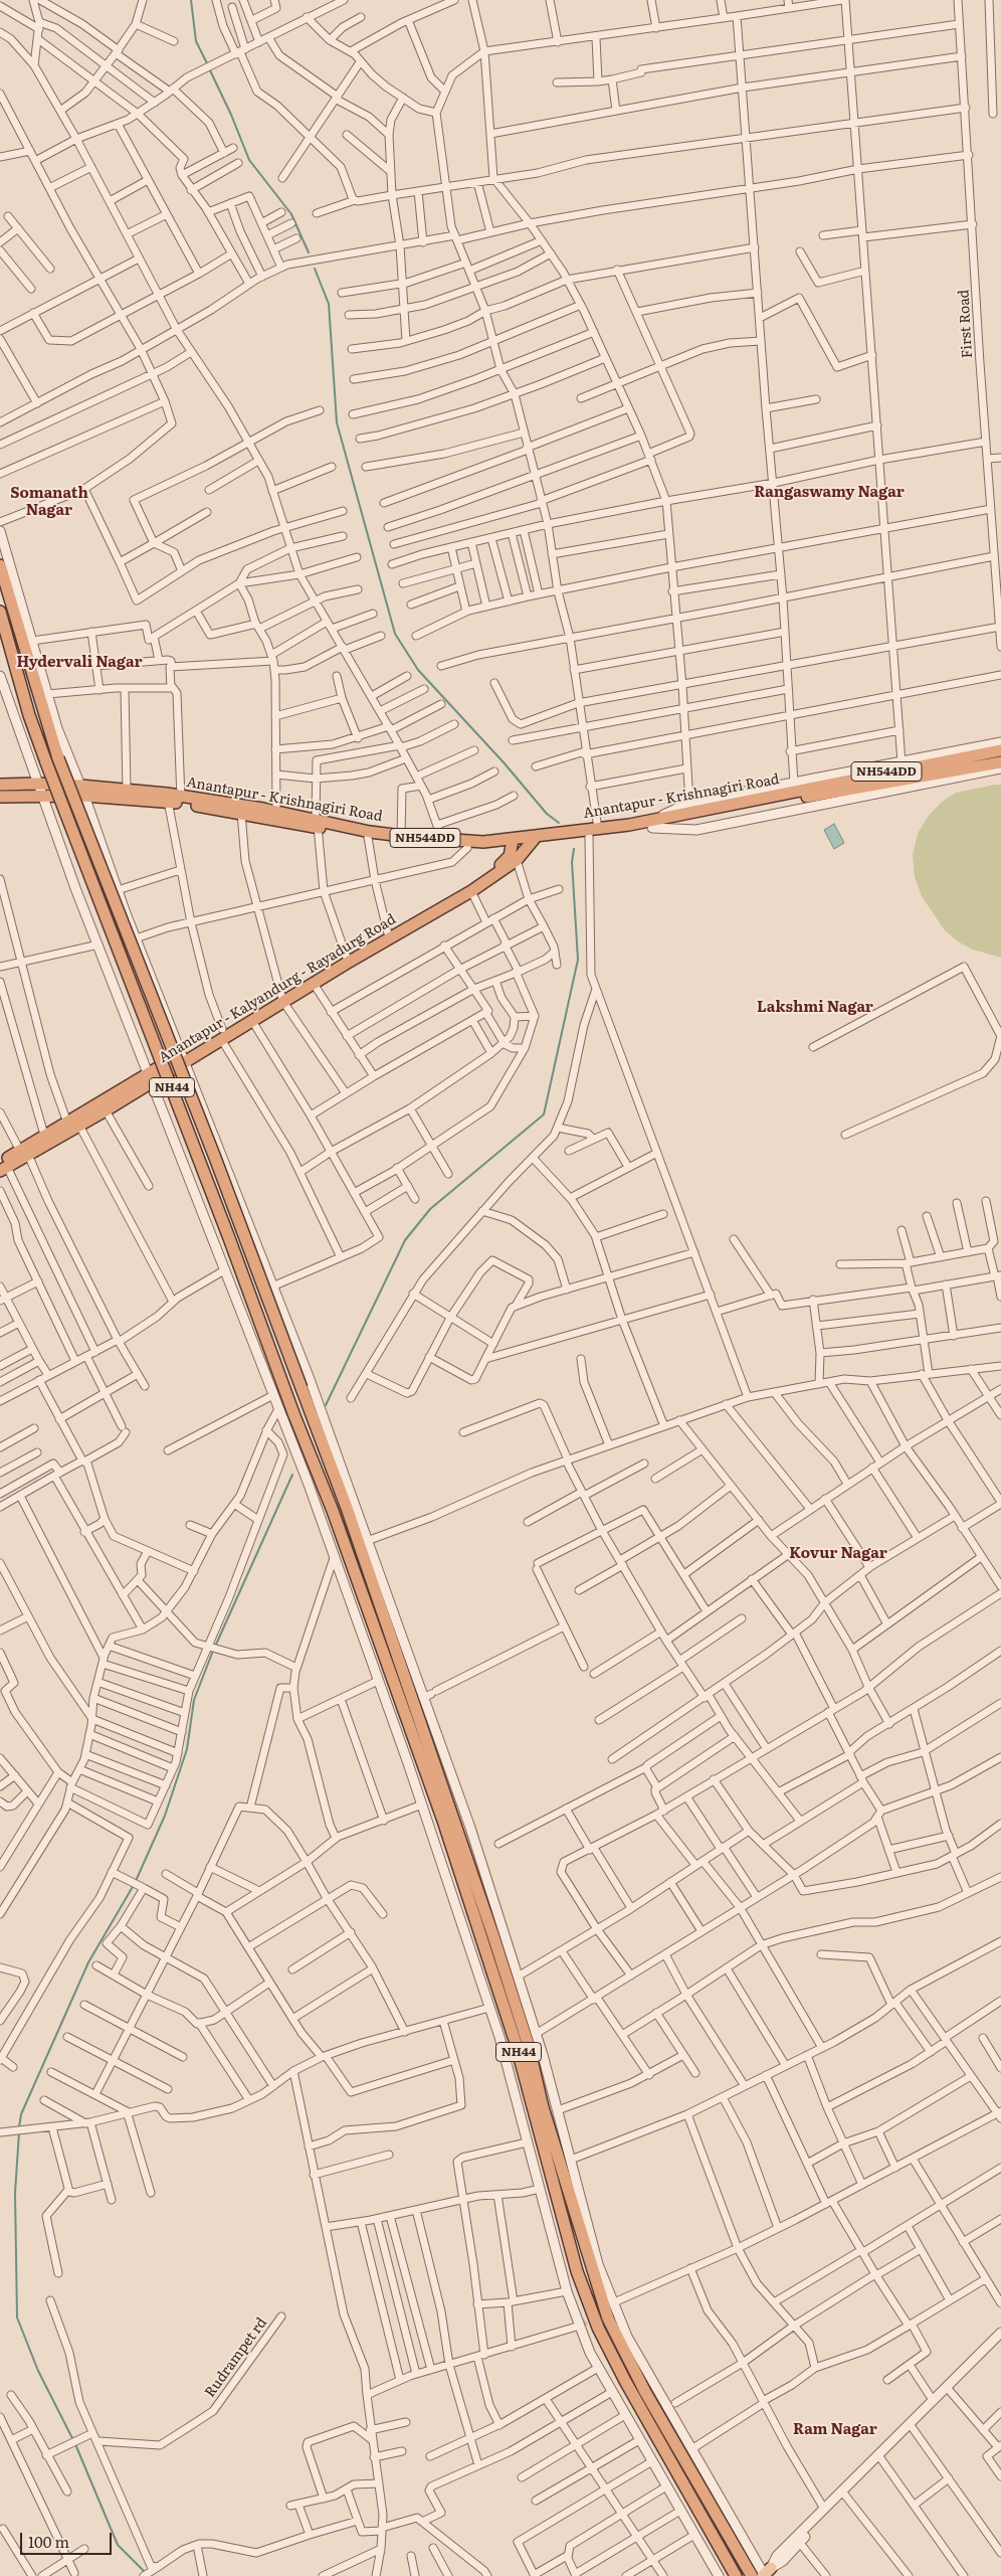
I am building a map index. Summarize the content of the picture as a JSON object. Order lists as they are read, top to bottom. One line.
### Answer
{"streets":{"highway":["NH544DD","Anantapur - Krishnagiri Road","Anantapur - Kalyandurg - Rayadurg Road","NH44"],"street":["First Road","Rudrampet rd"]},"crossings":[["NH544DD","Anantapur - Krishnagiri Road"],["Anantapur - Krishnagiri Road","Anantapur - Kalyandurg - Rayadurg Road"]],"districts":["Rangaswamy Nagar","Somanath Nagar","Hydervali Nagar","Lakshmi Nagar","Kovur Nagar","Ram Nagar"],"scale_bar":"100 m"}
